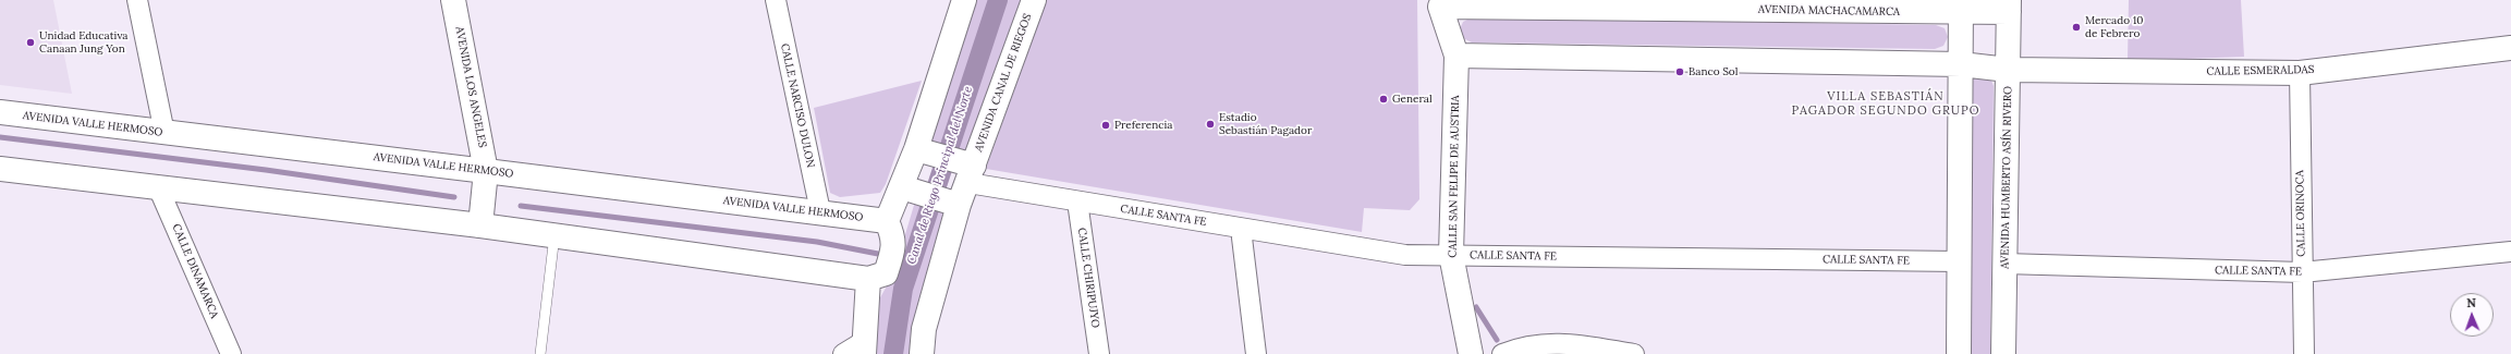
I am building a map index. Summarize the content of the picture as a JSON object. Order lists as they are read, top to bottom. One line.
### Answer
{"streets":{"street":["AVENIDA MACHACAMARCA","CALLE ESMERALDAS","AVENIDA CANAL DE RIEGOS","AVENIDA LOS ANGELES","CALLE NARCISO DULON","AVENIDA VALLE HERMOSO","CALLE SAN FELIPE DE AUSTRIA","AVENIDA HUMBERTO ASÍN RIVERO","CALLE ORINOCA","CALLE SANTA FE","CALLE DINAMARCA","CALLE CHIRIPUJYO"]},"crossings":[["AVENIDA MACHACAMARCA","CALLE SAN FELIPE DE AUSTRIA"],["AVENIDA MACHACAMARCA","AVENIDA HUMBERTO ASÍN RIVERO"],["CALLE ESMERALDAS","AVENIDA HUMBERTO ASÍN RIVERO"],["CALLE ESMERALDAS","CALLE ORINOCA"],["AVENIDA CANAL DE RIEGOS","AVENIDA VALLE HERMOSO"],["AVENIDA CANAL DE RIEGOS","CALLE SANTA FE"],["AVENIDA LOS ANGELES","AVENIDA VALLE HERMOSO"],["CALLE NARCISO DULON","AVENIDA VALLE HERMOSO"],["CALLE SAN FELIPE DE AUSTRIA","CALLE SANTA FE"],["AVENIDA HUMBERTO ASÍN RIVERO","CALLE SANTA FE"],["CALLE ORINOCA","CALLE SANTA FE"],["CALLE SANTA FE","CALLE CHIRIPUJYO"]],"districts":["VILLA SEBASTIÁN PAGADOR SEGUNDO GRUPO"],"water":["Canal de Riego Principal del Norte"],"places":["Mercado 10 de Febrero","Unidad Educativa Canaan Jung Yon","Banco Sol","General","Estadio Sebastián Pagador","Preferencia"],"north":"top"}
